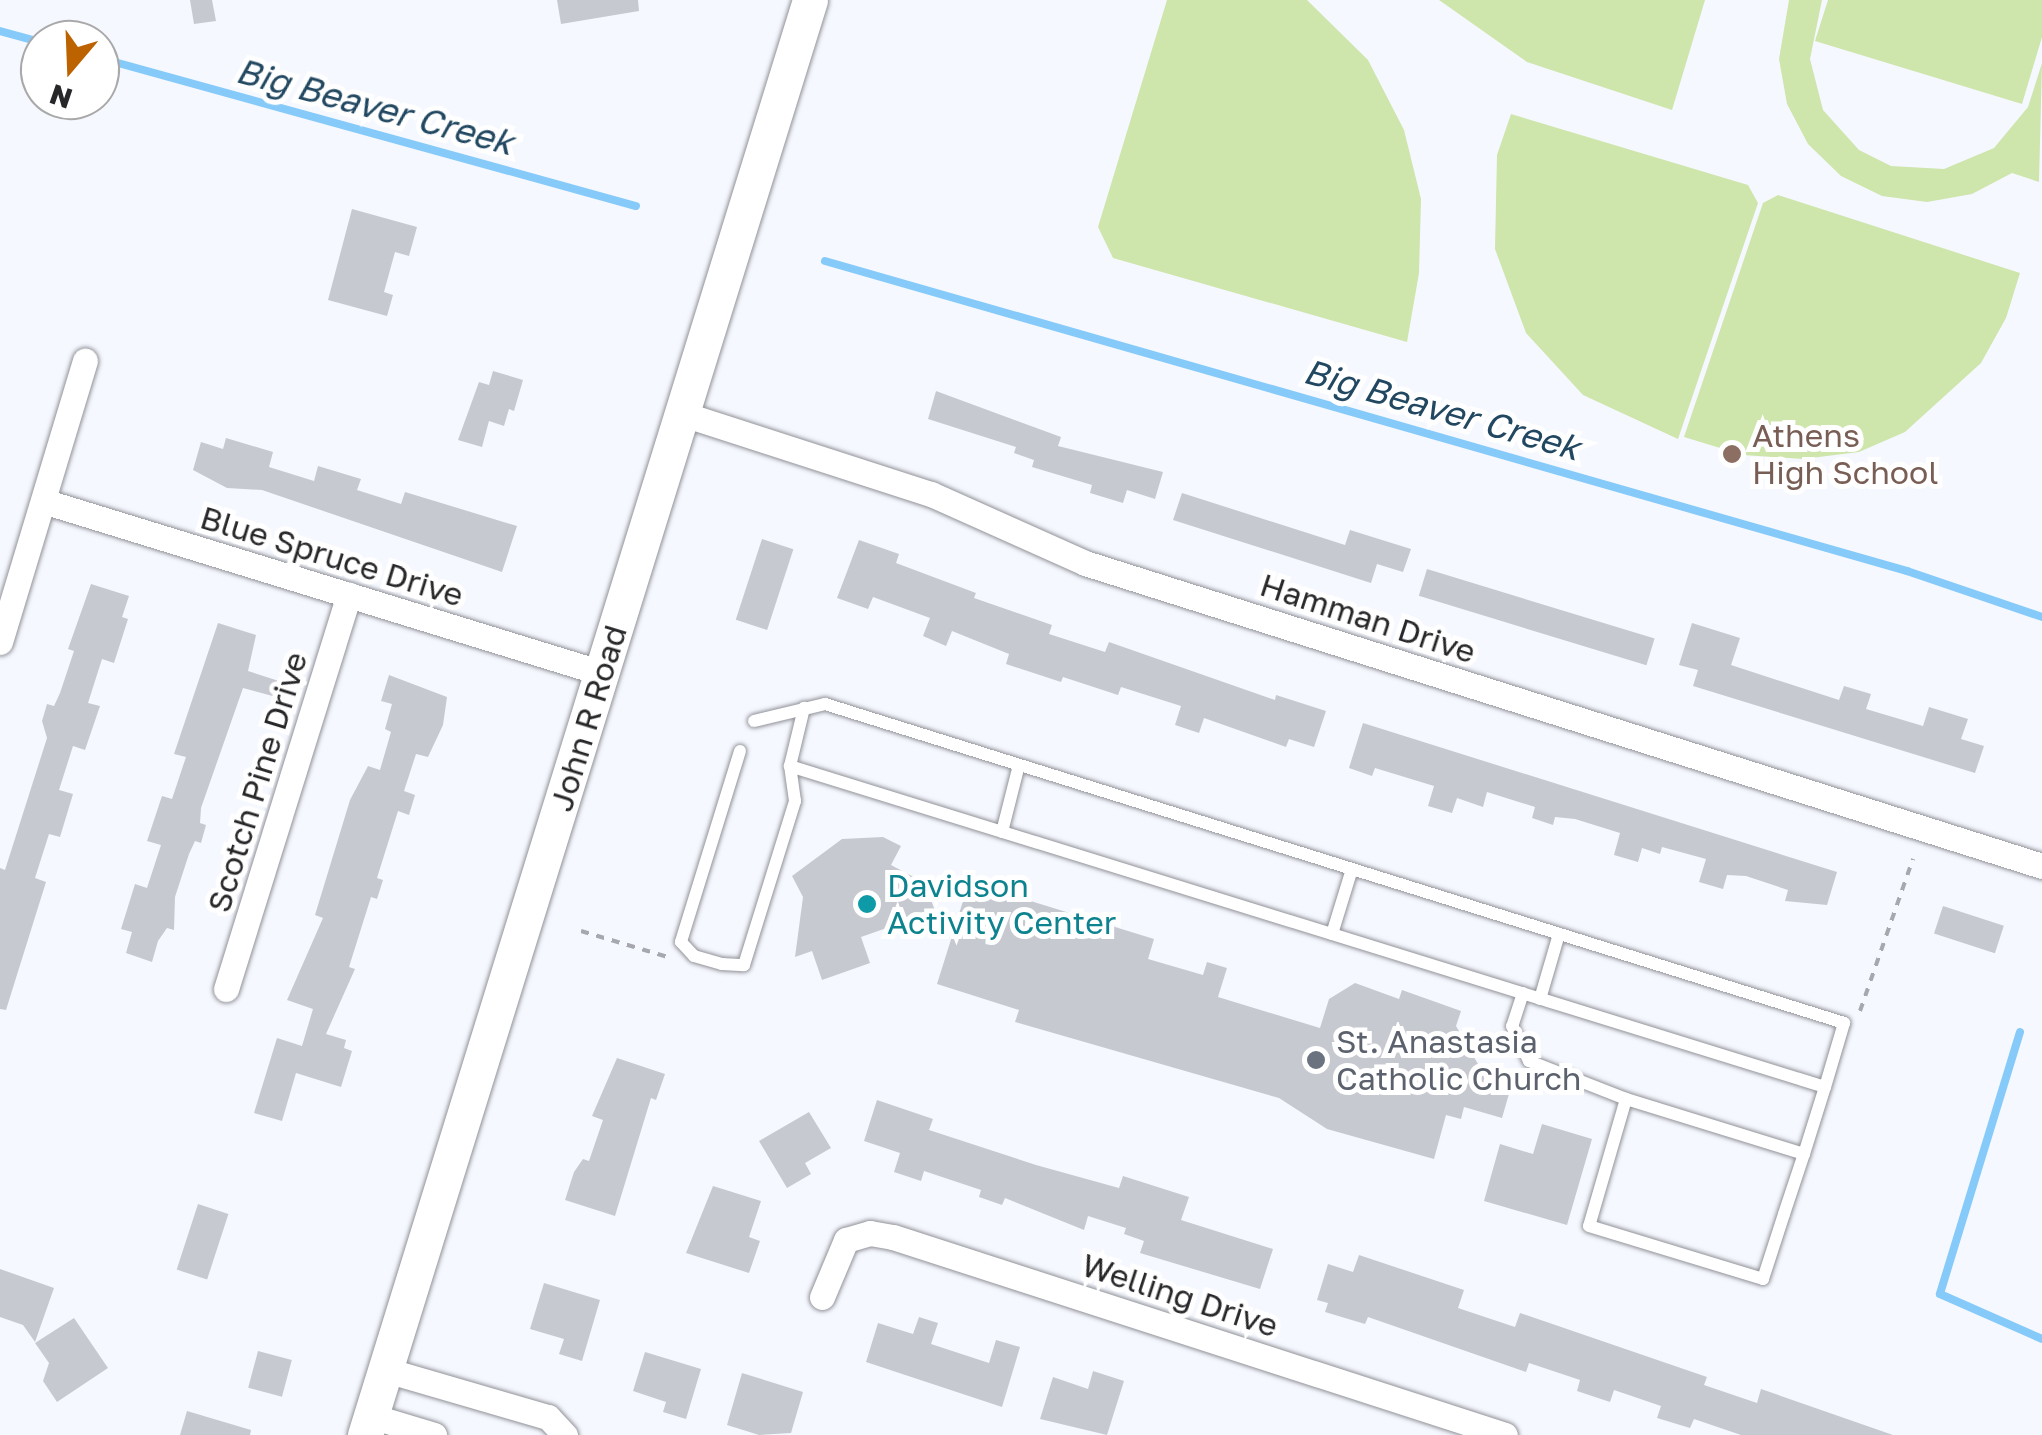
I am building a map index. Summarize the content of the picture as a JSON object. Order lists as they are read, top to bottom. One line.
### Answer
{"streets":{"main road":["John R Road"],"street":["Blue Spruce Drive","Hamman Drive","Scotch Pine Drive","Welling Drive"]},"crossings":[["Blue Spruce Drive","John R Road"],["Blue Spruce Drive","Scotch Pine Drive"],["Hamman Drive","John R Road"]],"water":["Big Beaver Creek"],"places":["Athens High School","Davidson Activity Center","St. Anastasia Catholic Church"],"north":"bottom"}
